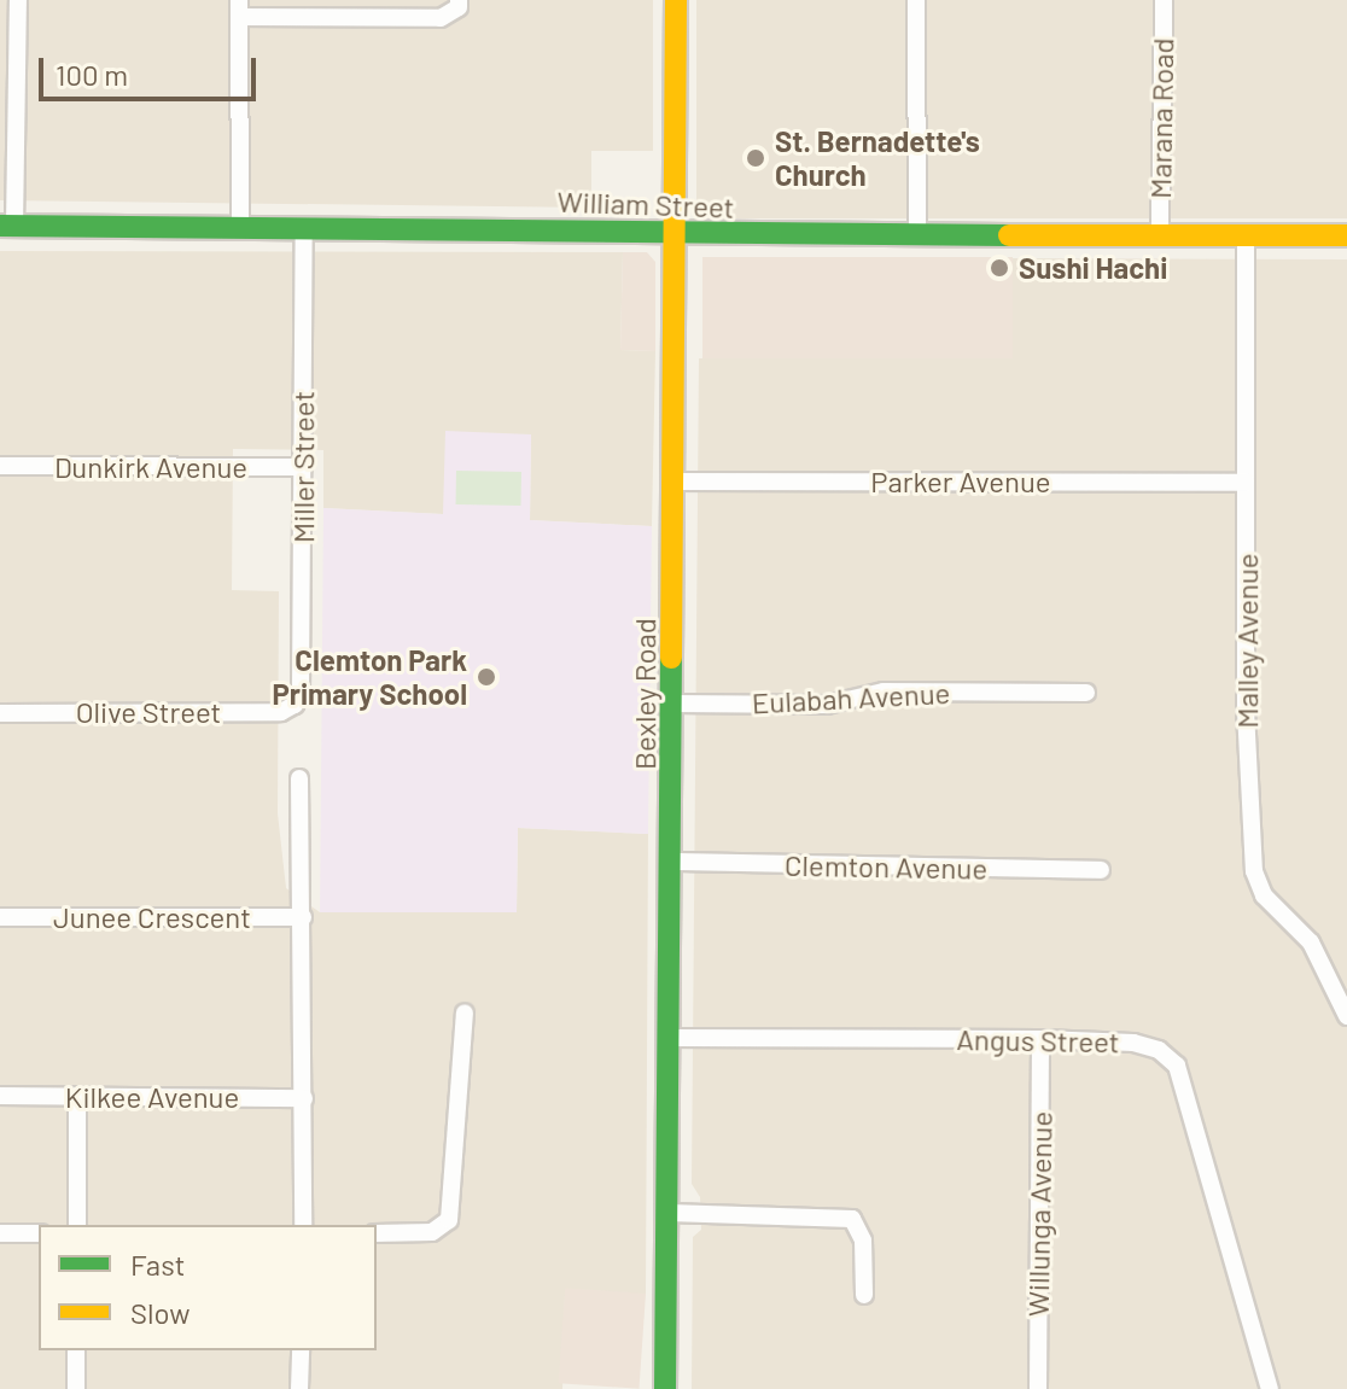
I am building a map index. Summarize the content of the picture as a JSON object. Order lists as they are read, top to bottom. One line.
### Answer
{"streets":{"main road":["William Street","Bexley Road"],"street":["Marana Road","Dunkirk Avenue","Miller Street","Parker Avenue","Malley Avenue","Eulabah Avenue","Olive Street","Clemton Avenue","Junee Crescent","Angus Street","Kilkee Avenue","Willunga Avenue"]},"crossings":[["Marana Road","William Street"],["William Street","Miller Street"],["William Street","Malley Avenue"],["William Street","Bexley Road"],["Dunkirk Avenue","Miller Street"],["Miller Street","Olive Street"],["Parker Avenue","Malley Avenue"],["Parker Avenue","Bexley Road"],["Bexley Road","Eulabah Avenue"],["Bexley Road","Clemton Avenue"],["Bexley Road","Angus Street"],["Angus Street","Willunga Avenue"]],"places":["St. Bernadette's Church","Sushi Hachi","Clemton Park Primary School"],"legend":["Fast","Slow"],"scale_bar":"100 m"}
